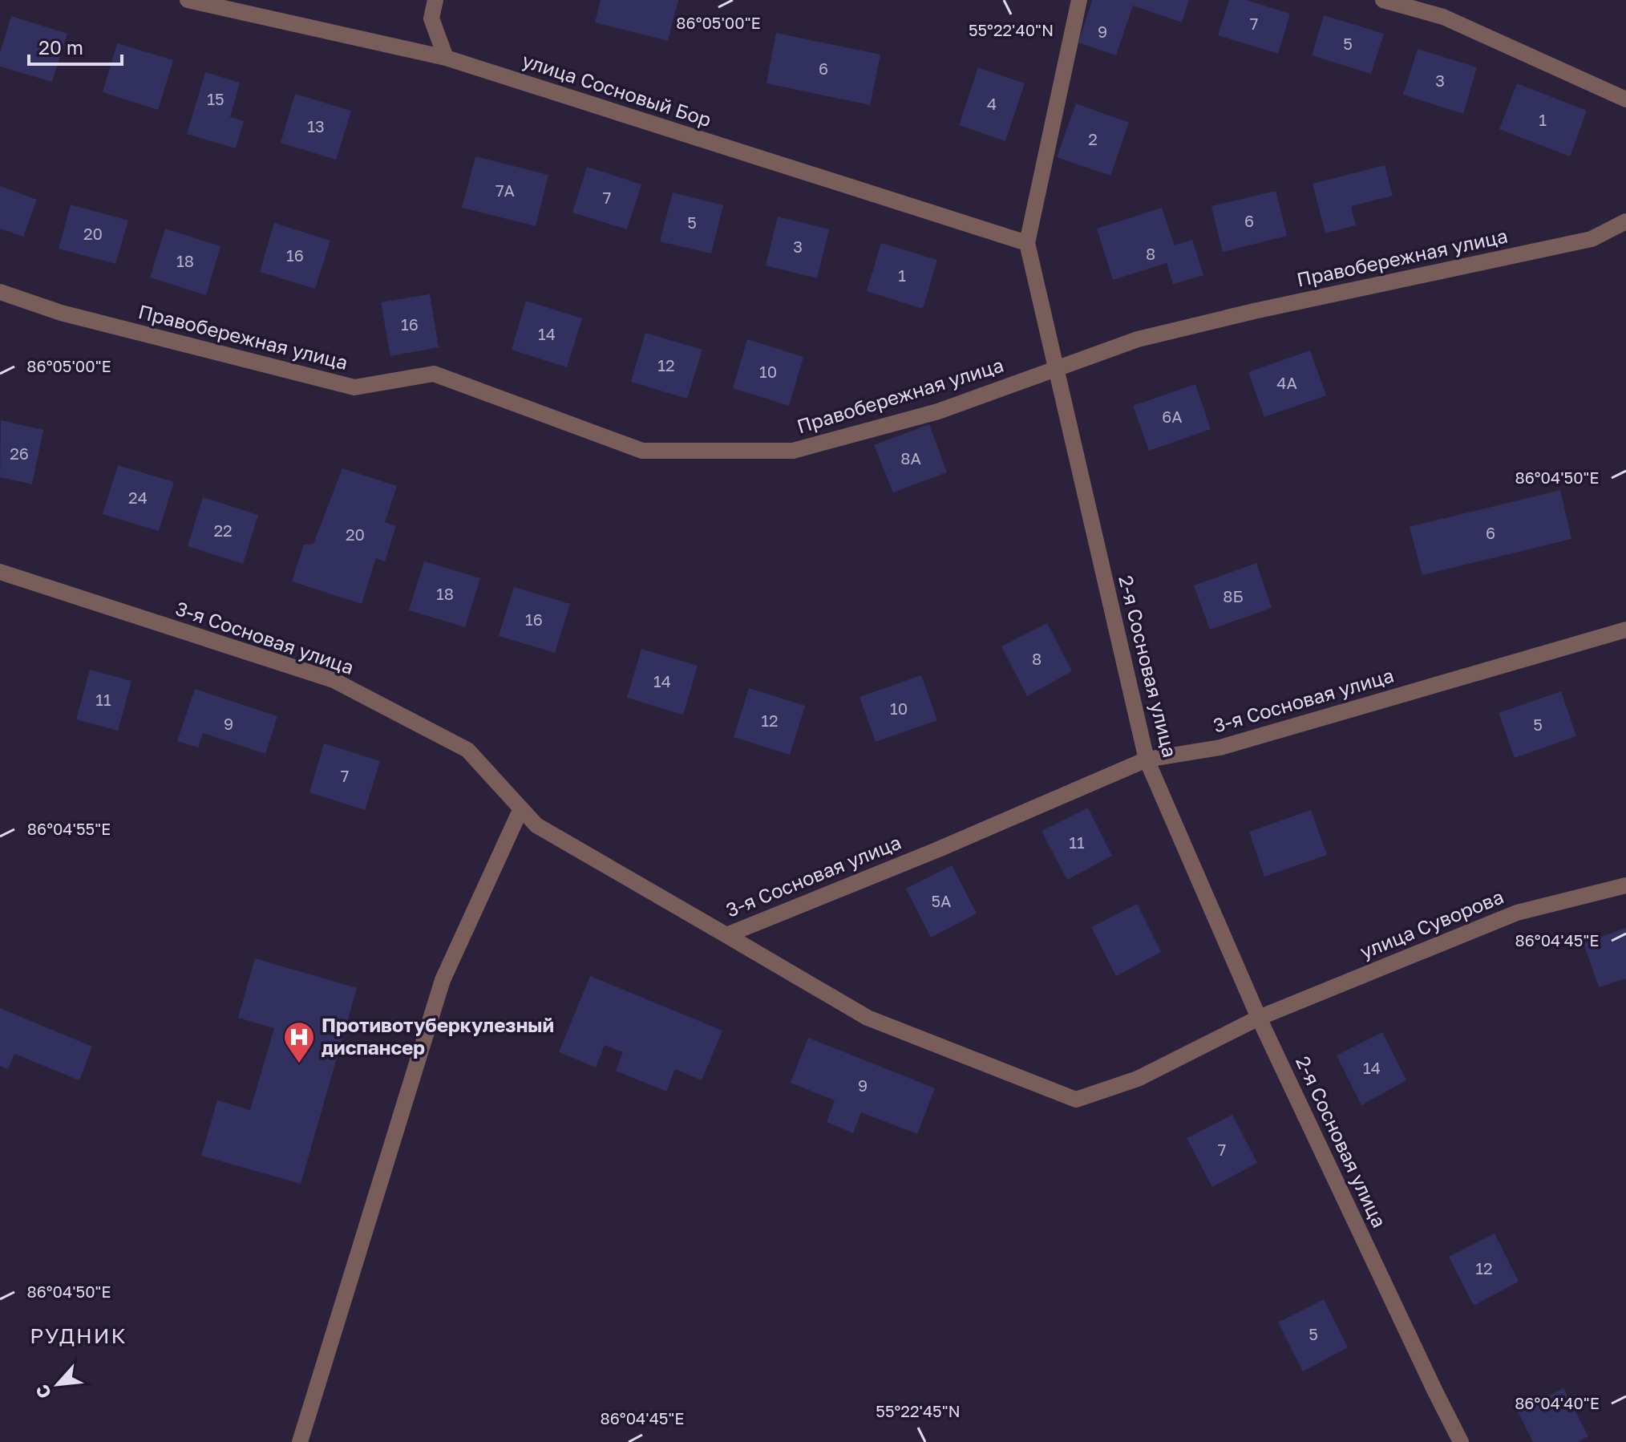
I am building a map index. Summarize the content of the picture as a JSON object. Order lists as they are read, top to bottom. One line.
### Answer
{"streets":{"street":["улица Сосновый Бор","Правобережная улица","3-я Сосновая улица","2-я Сосновая улица","улица Суворова"]},"crossings":[["улица Сосновый Бор","2-я Сосновая улица"],["Правобережная улица","2-я Сосновая улица"],["3-я Сосновая улица","2-я Сосновая улица"],["3-я Сосновая улица","улица Суворова"],["2-я Сосновая улица","улица Суворова"]],"districts":["РУДНИК"],"places":{"hospital":["Противотуберкулезный диспансер"]},"house_numbers":["7","9","5","6","3","15","4","1","13","2","7А","7","6","5","20","3","8","16","18","1","16","14","12","10","4А","6А","26","8А","24","22","6","20","18","8Б","16","8","14","11","10","12","9","5","7","11","5А","14","9","7","12","5"],"scale_bar":"20 m","north":"bottom left","coordinates":["86°05'00\"E","55°22'40\"N","86°04'50\"E","86°04'55\"E","86°04'45\"E","86°04'40\"E","55°22'45\"N"]}
